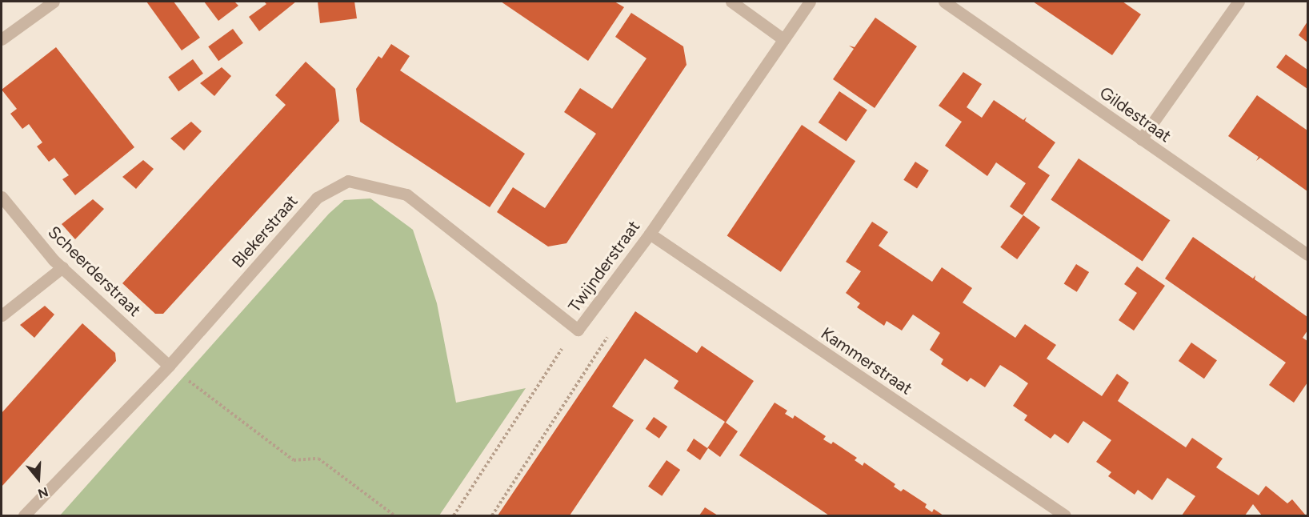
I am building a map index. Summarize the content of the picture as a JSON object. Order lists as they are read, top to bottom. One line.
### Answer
{"streets":{"street":["Gildestraat","Blekerstraat","Twijnderstraat","Scheerderstraat","Kammerstraat"]},"crossings":[["Blekerstraat","Twijnderstraat"],["Blekerstraat","Scheerderstraat"],["Twijnderstraat","Kammerstraat"]],"north":"bottom"}
